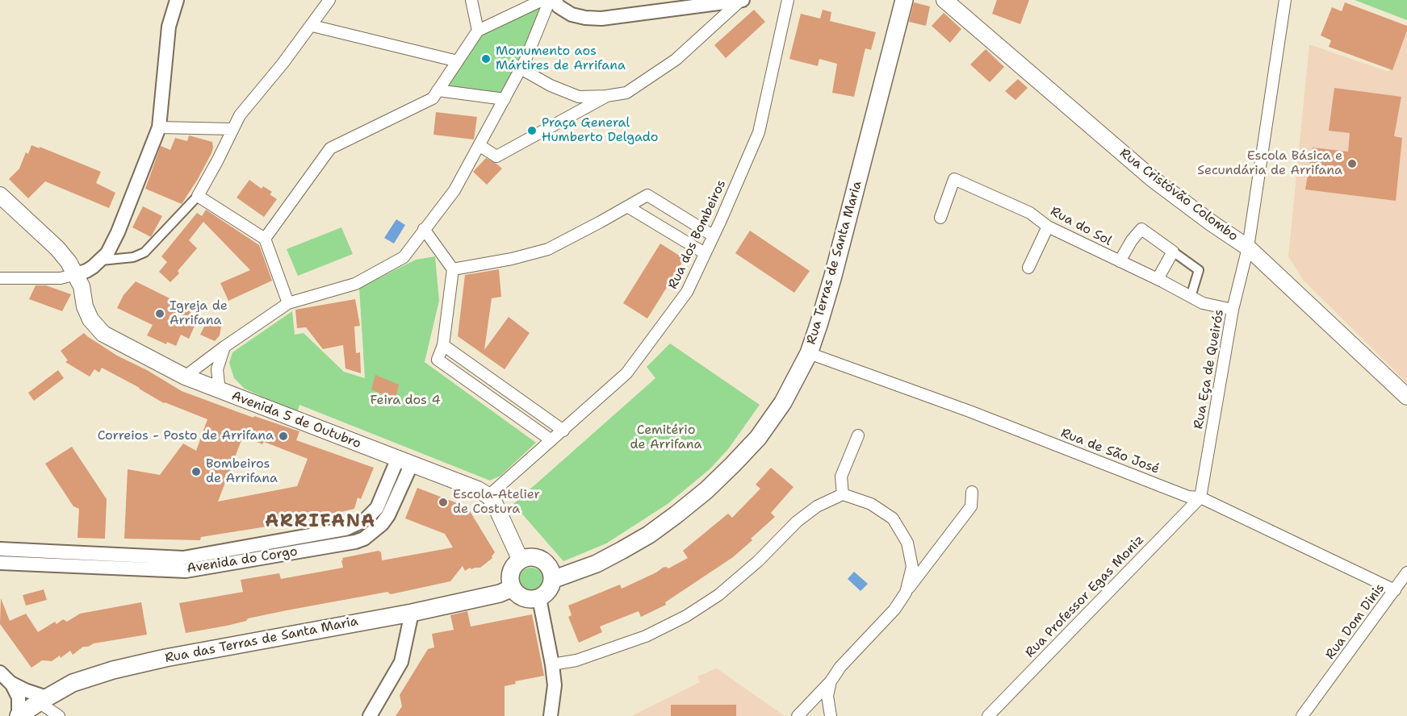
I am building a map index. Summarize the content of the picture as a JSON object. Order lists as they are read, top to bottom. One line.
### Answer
{"streets":{"main road":["Rua Cristóvão Colombo","Rua Terras de Santa Maria","Avenida 5 de Outubro","Rua das Terras de Santa Maria"],"street":["Rua do Sol","Rua dos Bombeiros","Rua Eça de Queirós","Rua de São José","Avenida do Corgo","Rua Professor Egas Moniz","Rua Dom Dinis"]},"crossings":[["Rua Cristóvão Colombo","Rua Eça de Queirós"],["Rua do Sol","Rua Eça de Queirós"],["Rua dos Bombeiros","Avenida 5 de Outubro"],["Rua Terras de Santa Maria","Rua de São José"],["Rua Terras de Santa Maria","Rua das Terras de Santa Maria"],["Rua Eça de Queirós","Rua de São José"],["Rua Eça de Queirós","Rua Professor Egas Moniz"],["Avenida 5 de Outubro","Avenida do Corgo"],["Rua de São José","Rua Professor Egas Moniz"],["Rua de São José","Rua Dom Dinis"]],"districts":["ARRIFANA"],"parks":["Feira dos 4","Cemitério de Arrifana"],"places":["Monumento aos Mártires de Arrifana","Praça General Humberto Delgado","Escola Básica e Secundária de Arrifana","Igreja de Arrifana","Correios - Posto de Arrifana","Bombeiros de Arrifana","Escola-Atelier de Costura"]}
